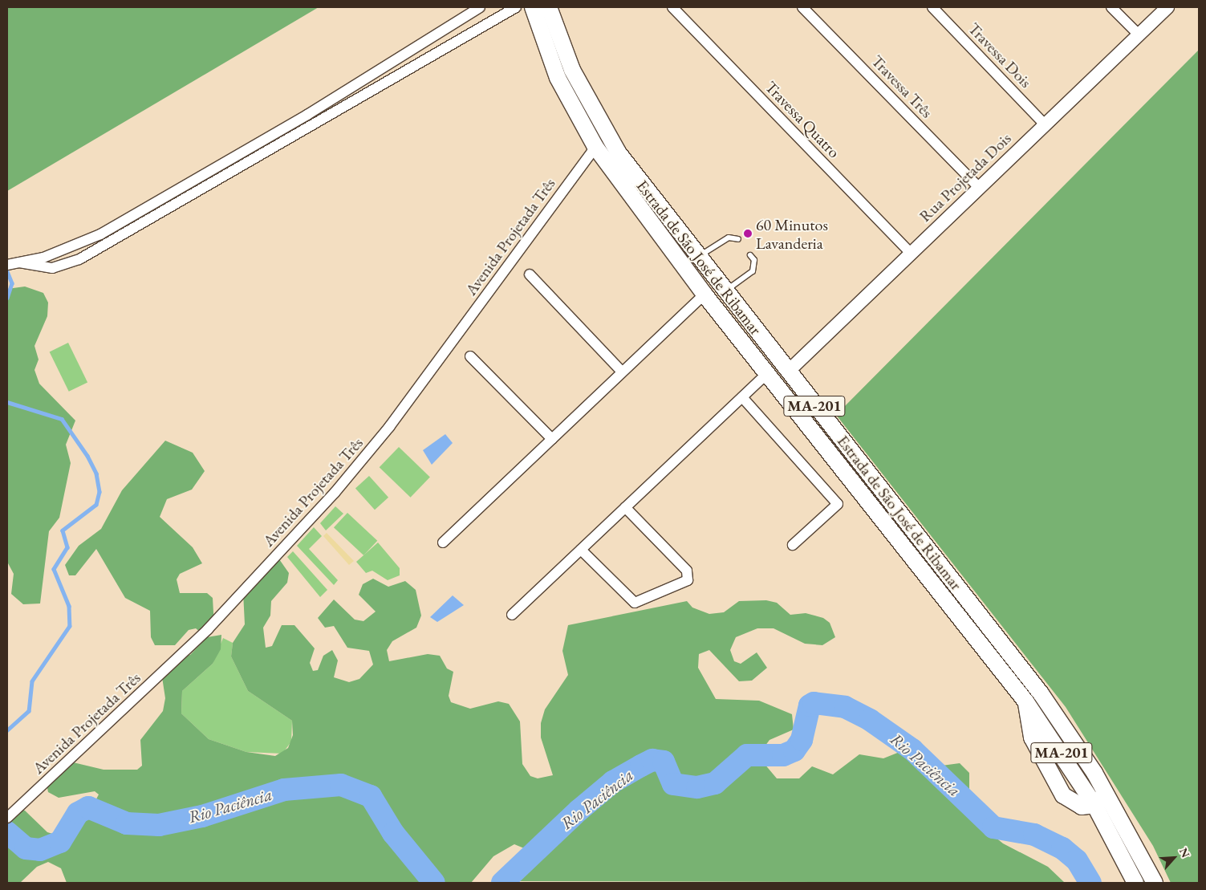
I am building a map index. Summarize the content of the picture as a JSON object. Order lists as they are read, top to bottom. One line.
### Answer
{"streets":{"main road":["Estrada de São José de Ribamar","MA-201"],"street":["Travessa Dois","Travessa Três","Travessa Quatro","Rua Projetada Dois","Avenida Projetada Três"]},"crossings":[["Travessa Dois","Rua Projetada Dois"],["Travessa Três","Rua Projetada Dois"],["Travessa Quatro","Rua Projetada Dois"],["Rua Projetada Dois","Estrada de São José de Ribamar"],["Avenida Projetada Três","Estrada de São José de Ribamar"]],"water":["Rio Paciência"],"places":["60 Minutos Lavanderia"],"north":"top right"}
